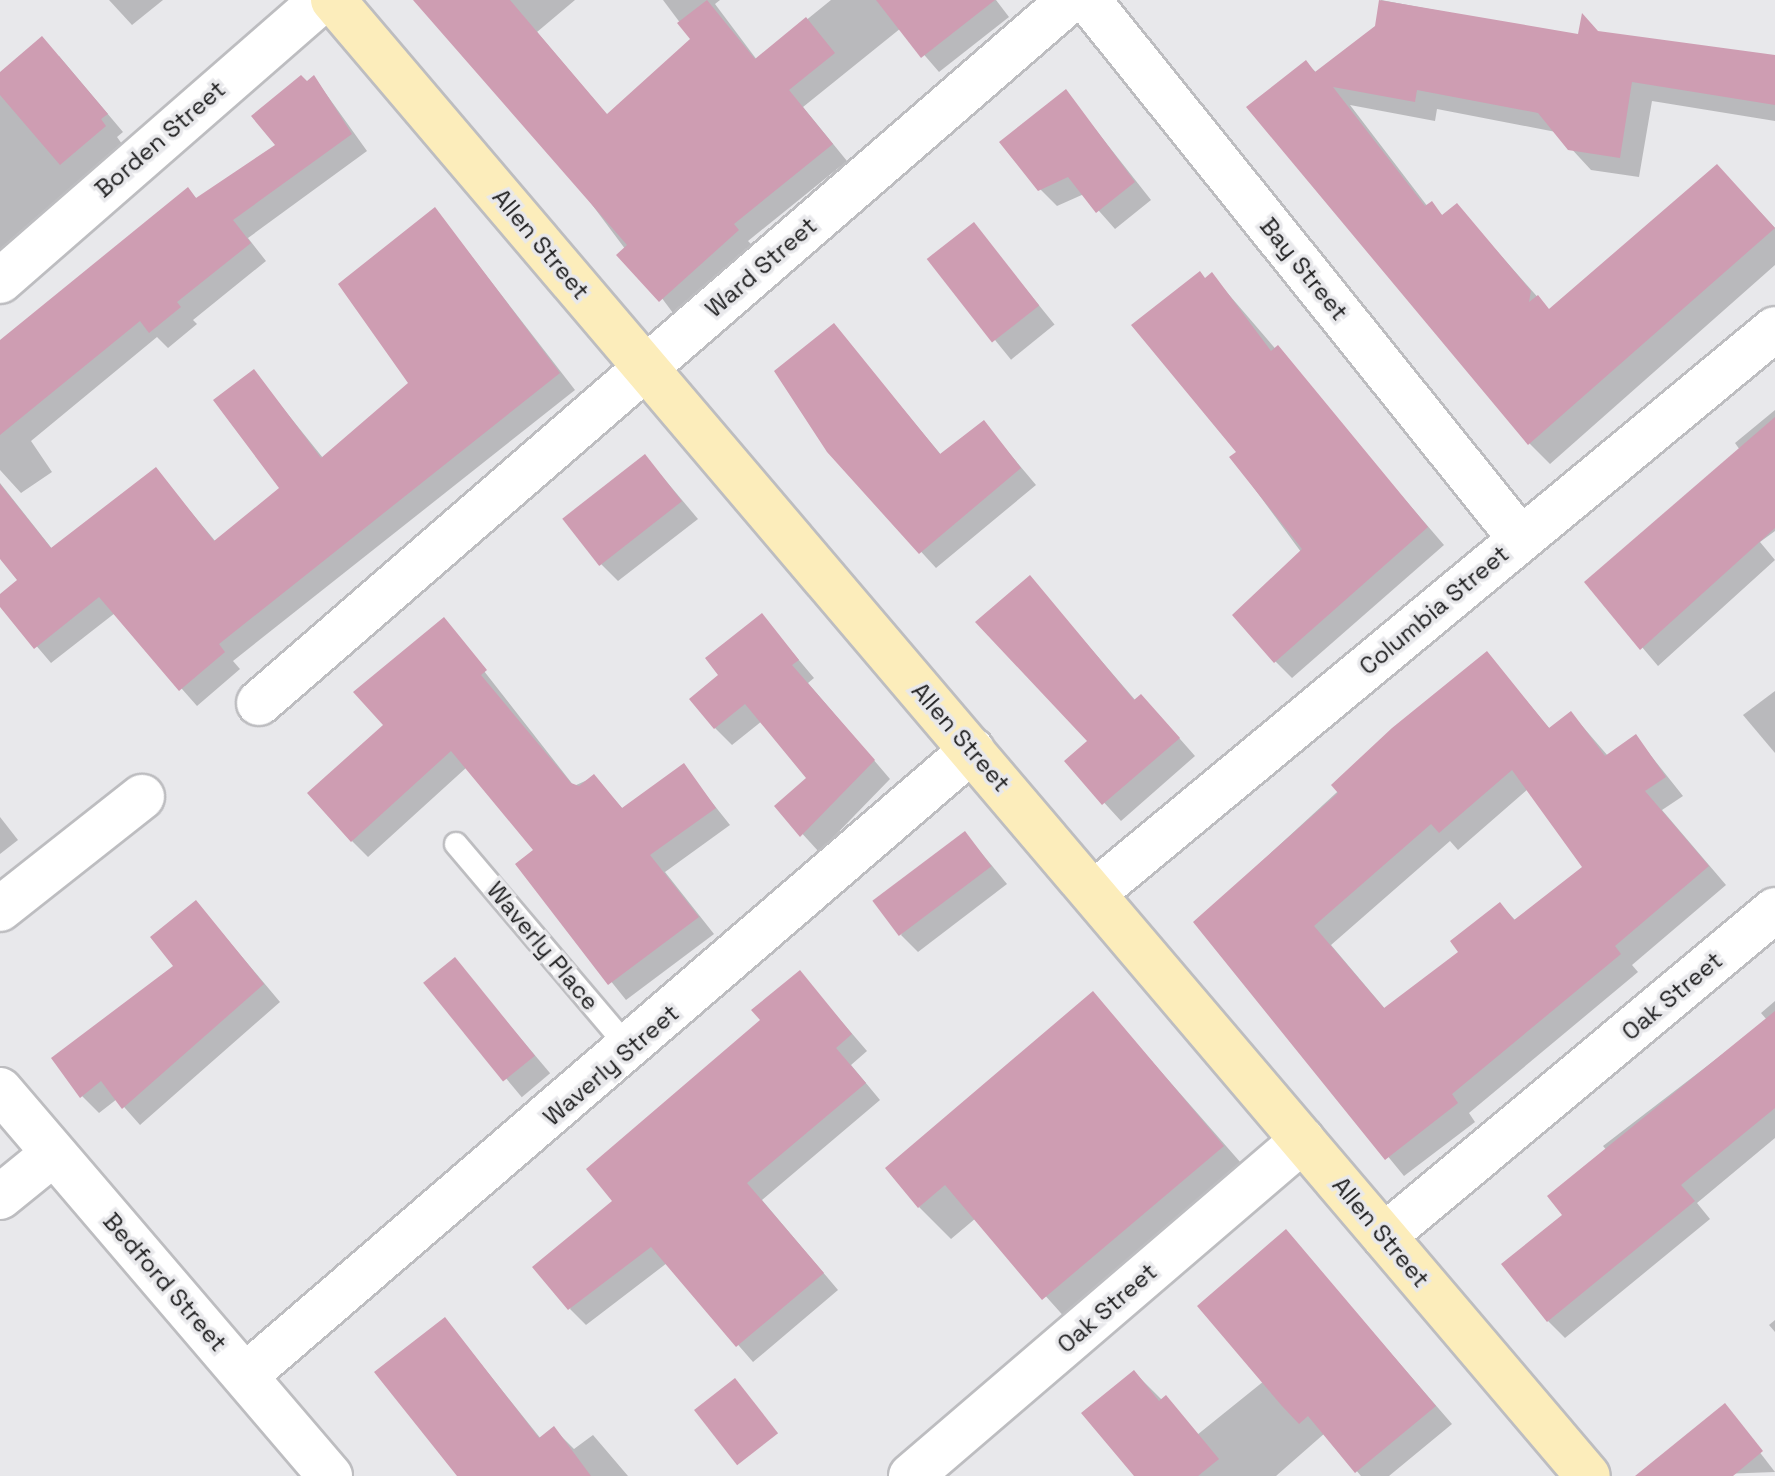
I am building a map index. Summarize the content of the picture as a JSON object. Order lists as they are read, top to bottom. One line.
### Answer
{"streets":{"street":["Borden Street","Allen Street","Ward Street","Bay Street","Columbia Street","Oak Street","Waverly Street","Bedford Street"],"lane":["Waverly Place"]},"crossings":[["Allen Street","Ward Street"],["Allen Street","Columbia Street"],["Allen Street","Oak Street"],["Allen Street","Waverly Street"],["Bay Street","Columbia Street"],["Waverly Place","Waverly Street"],["Waverly Street","Bedford Street"]]}
